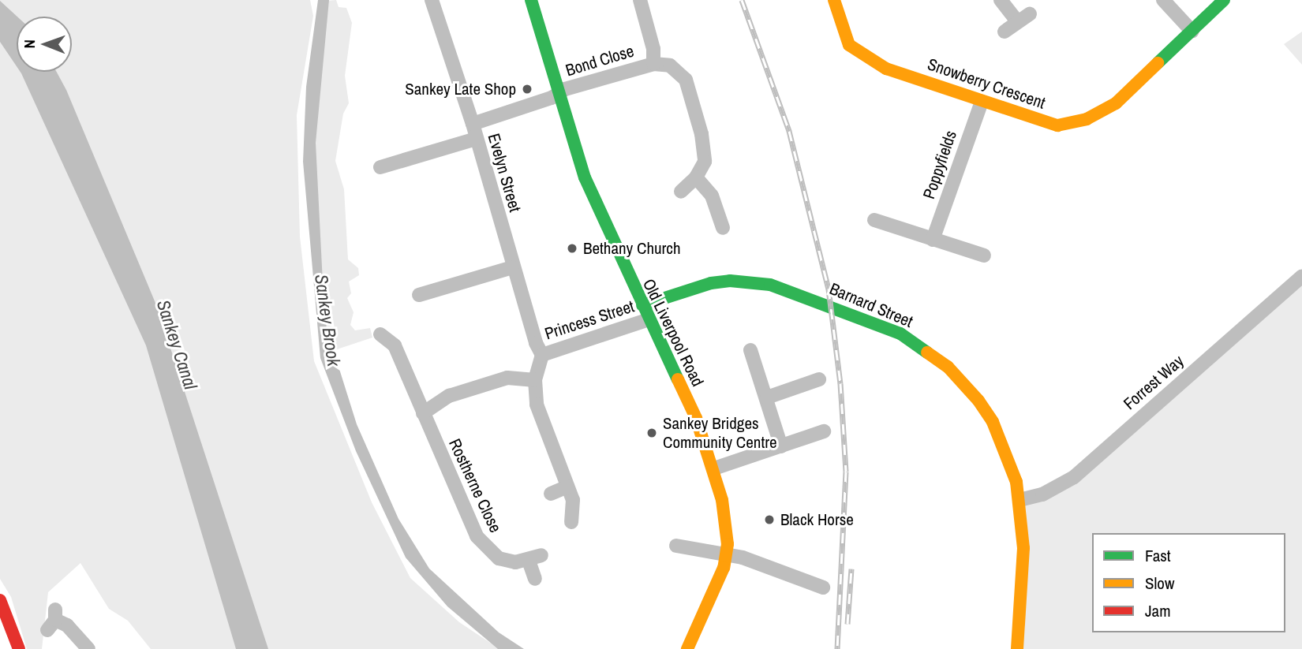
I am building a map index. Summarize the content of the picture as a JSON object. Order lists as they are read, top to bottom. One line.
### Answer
{"streets":{"street":["Bond Close","Snowberry Crescent","Poppyfields","Evelyn Street","Barnard Street","Princess Street","Old Liverpool Road","Forrest Way","Rostherne Close"]},"crossings":[["Bond Close","Evelyn Street"],["Bond Close","Old Liverpool Road"],["Snowberry Crescent","Poppyfields"],["Evelyn Street","Princess Street"],["Barnard Street","Old Liverpool Road"],["Barnard Street","Forrest Way"],["Princess Street","Old Liverpool Road"]],"water":["Sankey Brook","Sankey Canal"],"places":["Sankey Late Shop","Bethany Church","Sankey Bridges Community Centre","Black Horse"],"legend":["Fast","Slow","Jam"],"north":"left"}
